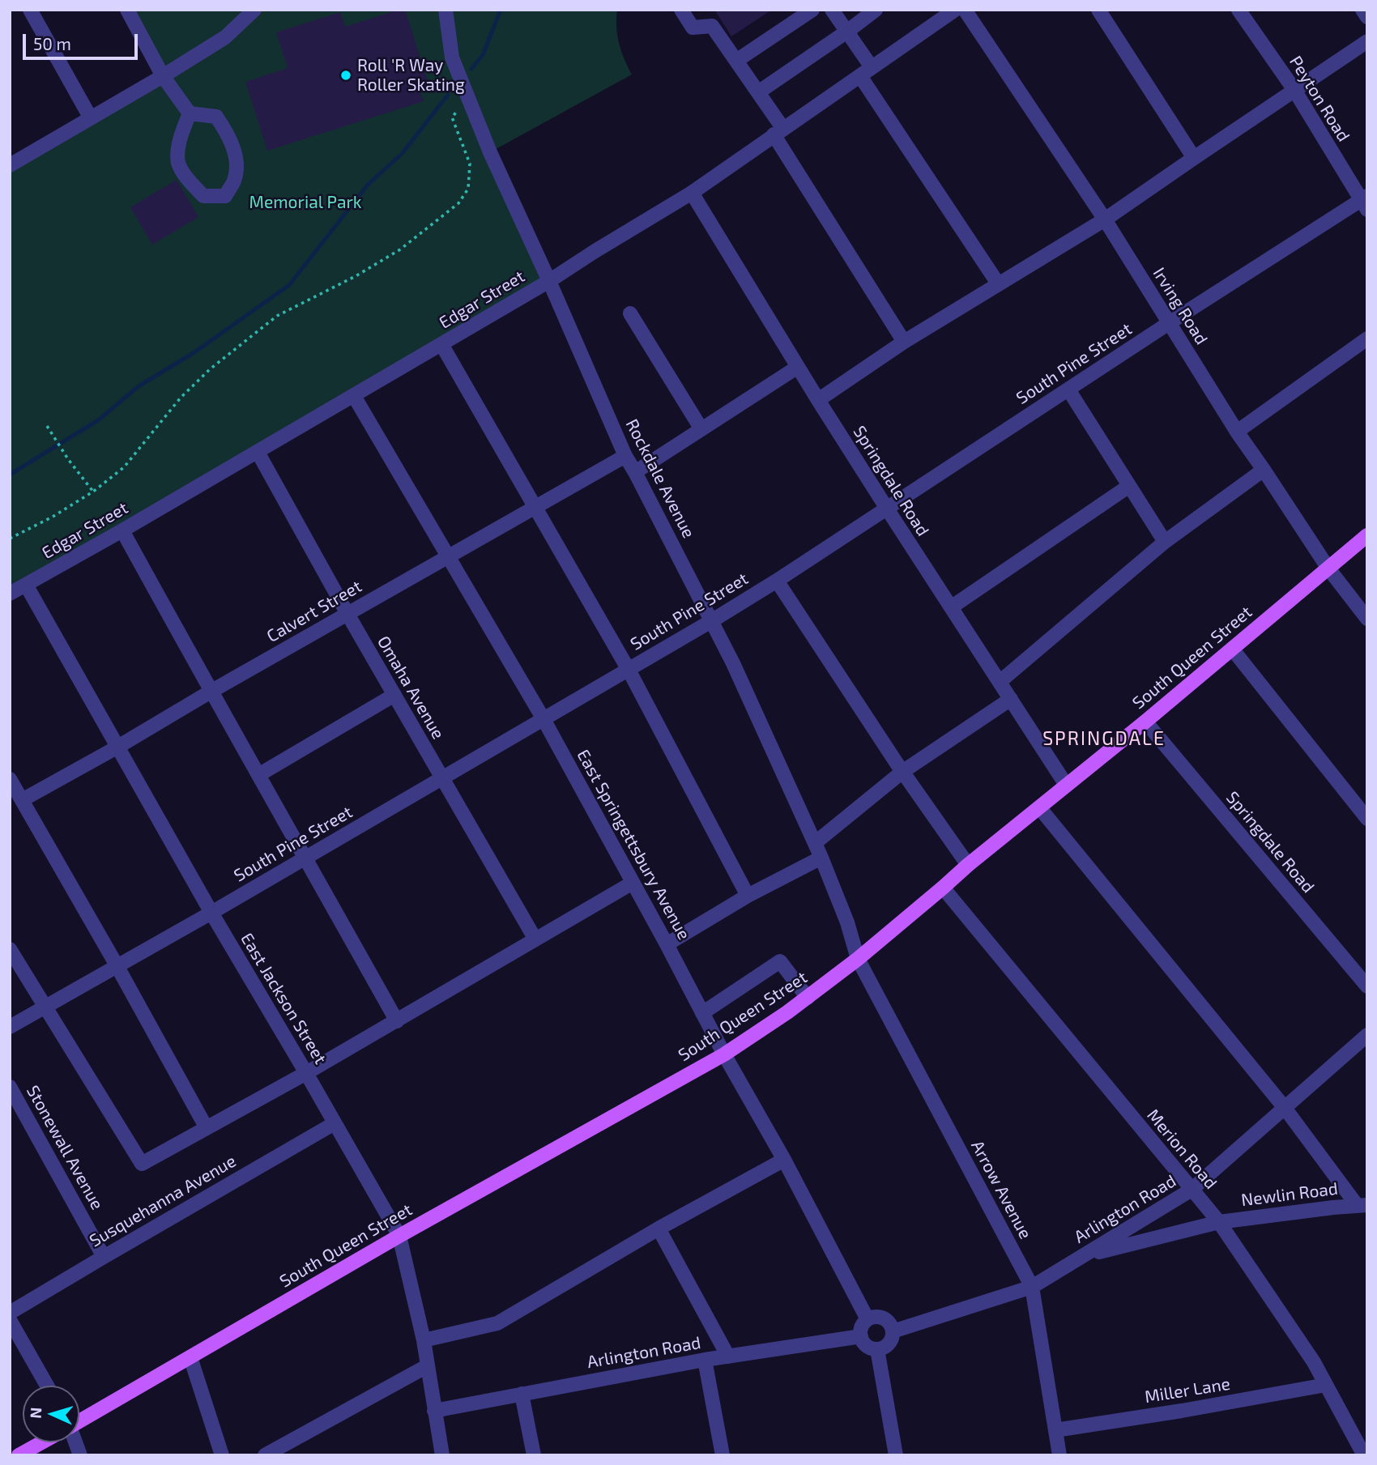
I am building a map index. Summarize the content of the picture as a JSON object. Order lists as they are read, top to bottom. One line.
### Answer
{"streets":{"main road":["South Queen Street"],"street":["Peyton Road","Edgar Street","Irving Road","South Pine Street","Rockdale Avenue","Springdale Road","Calvert Street","Omaha Avenue","East Springettsbury Avenue","East Jackson Street","Stonewall Avenue","Merion Road","Arrow Avenue","Newlin Road","Susquehanna Avenue","Arlington Road","Miller Lane"]},"crossings":[["Peyton Road","South Pine Street"],["Edgar Street","Rockdale Avenue"],["Edgar Street","Springdale Road"],["Edgar Street","Omaha Avenue"],["Edgar Street","East Springettsbury Avenue"],["Edgar Street","East Jackson Street"],["Irving Road","South Pine Street"],["Irving Road","South Queen Street"],["South Pine Street","Rockdale Avenue"],["South Pine Street","Springdale Road"],["South Pine Street","Omaha Avenue"],["South Pine Street","East Springettsbury Avenue"],["South Pine Street","East Jackson Street"],["Rockdale Avenue","Calvert Street"],["Rockdale Avenue","South Queen Street"],["Rockdale Avenue","Arrow Avenue"],["Springdale Road","South Queen Street"],["Calvert Street","Omaha Avenue"],["Calvert Street","East Springettsbury Avenue"],["Calvert Street","East Jackson Street"],["South Queen Street","East Springettsbury Avenue"],["South Queen Street","East Jackson Street"],["South Queen Street","Merion Road"],["South Queen Street","Arrow Avenue"],["East Springettsbury Avenue","Arlington Road"],["East Jackson Street","Susquehanna Avenue"],["East Jackson Street","Arlington Road"],["Stonewall Avenue","Susquehanna Avenue"],["Merion Road","Newlin Road"],["Merion Road","Arlington Road"],["Merion Road","Miller Lane"],["Arrow Avenue","Arlington Road"],["Arrow Avenue","Miller Lane"],["Newlin Road","Arlington Road"]],"districts":["SPRINGDALE"],"parks":["Memorial Park"],"places":["Roll 'R Way Roller Skating"],"scale_bar":"50 m","north":"left"}
